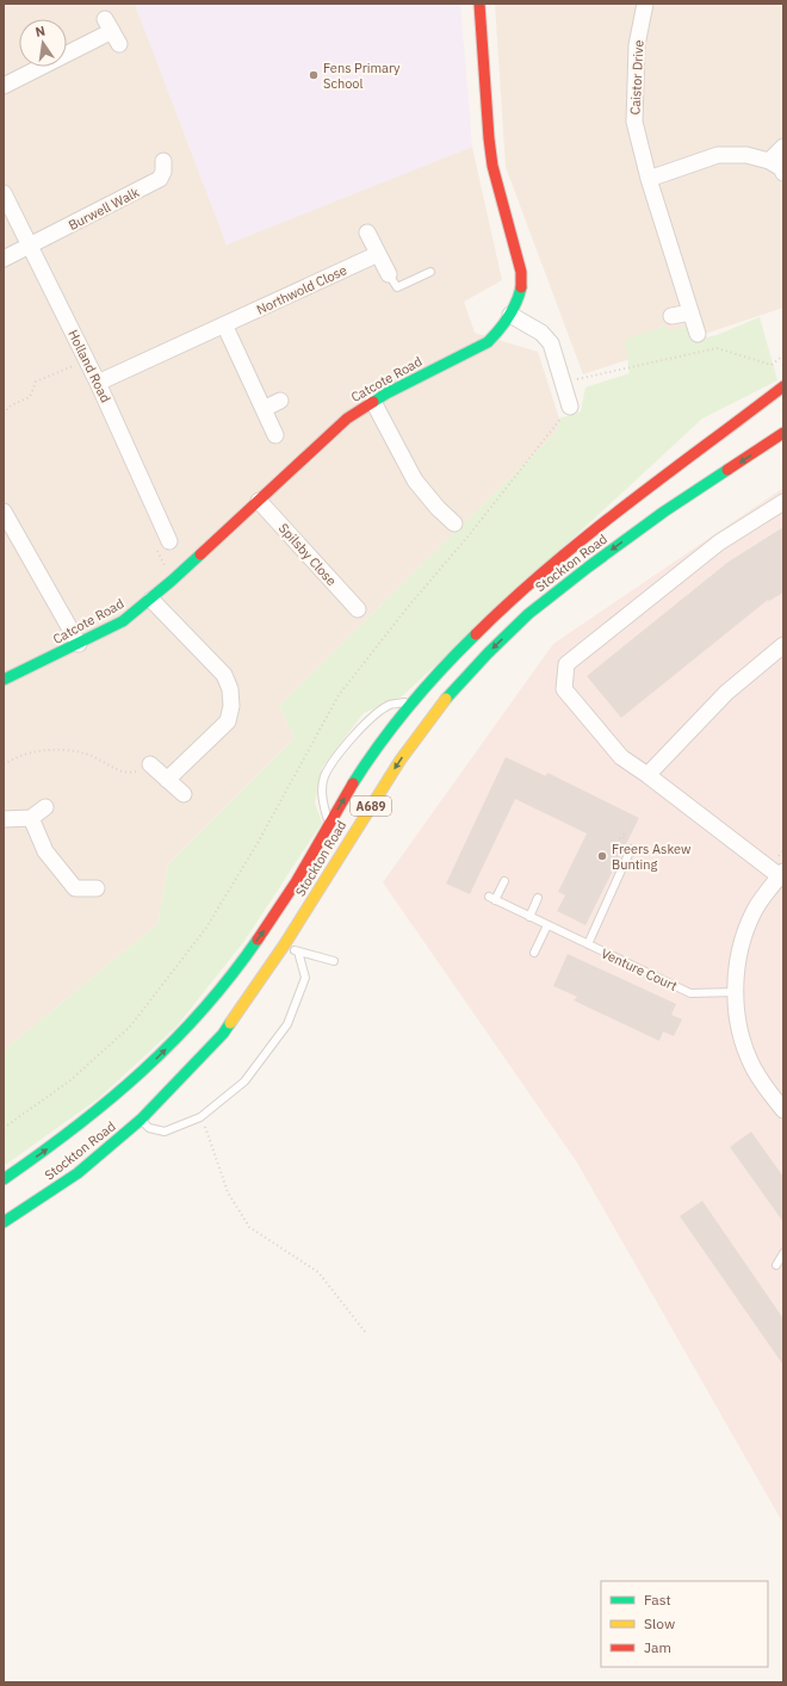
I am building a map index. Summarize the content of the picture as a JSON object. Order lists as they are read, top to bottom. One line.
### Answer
{"streets":{"main road":["Catcote Road","Stockton Road","A689"],"street":["Caistor Drive","Burwell Walk","Northwold Close","Holland Road","Spilsby Close"],"lane":["Venture Court"]},"crossings":[["Burwell Walk","Holland Road"],["Northwold Close","Holland Road"],["Catcote Road","Spilsby Close"]],"places":["Fens Primary School","Freers Askew Bunting"],"legend":["Fast","Slow","Jam"],"north":"top"}
